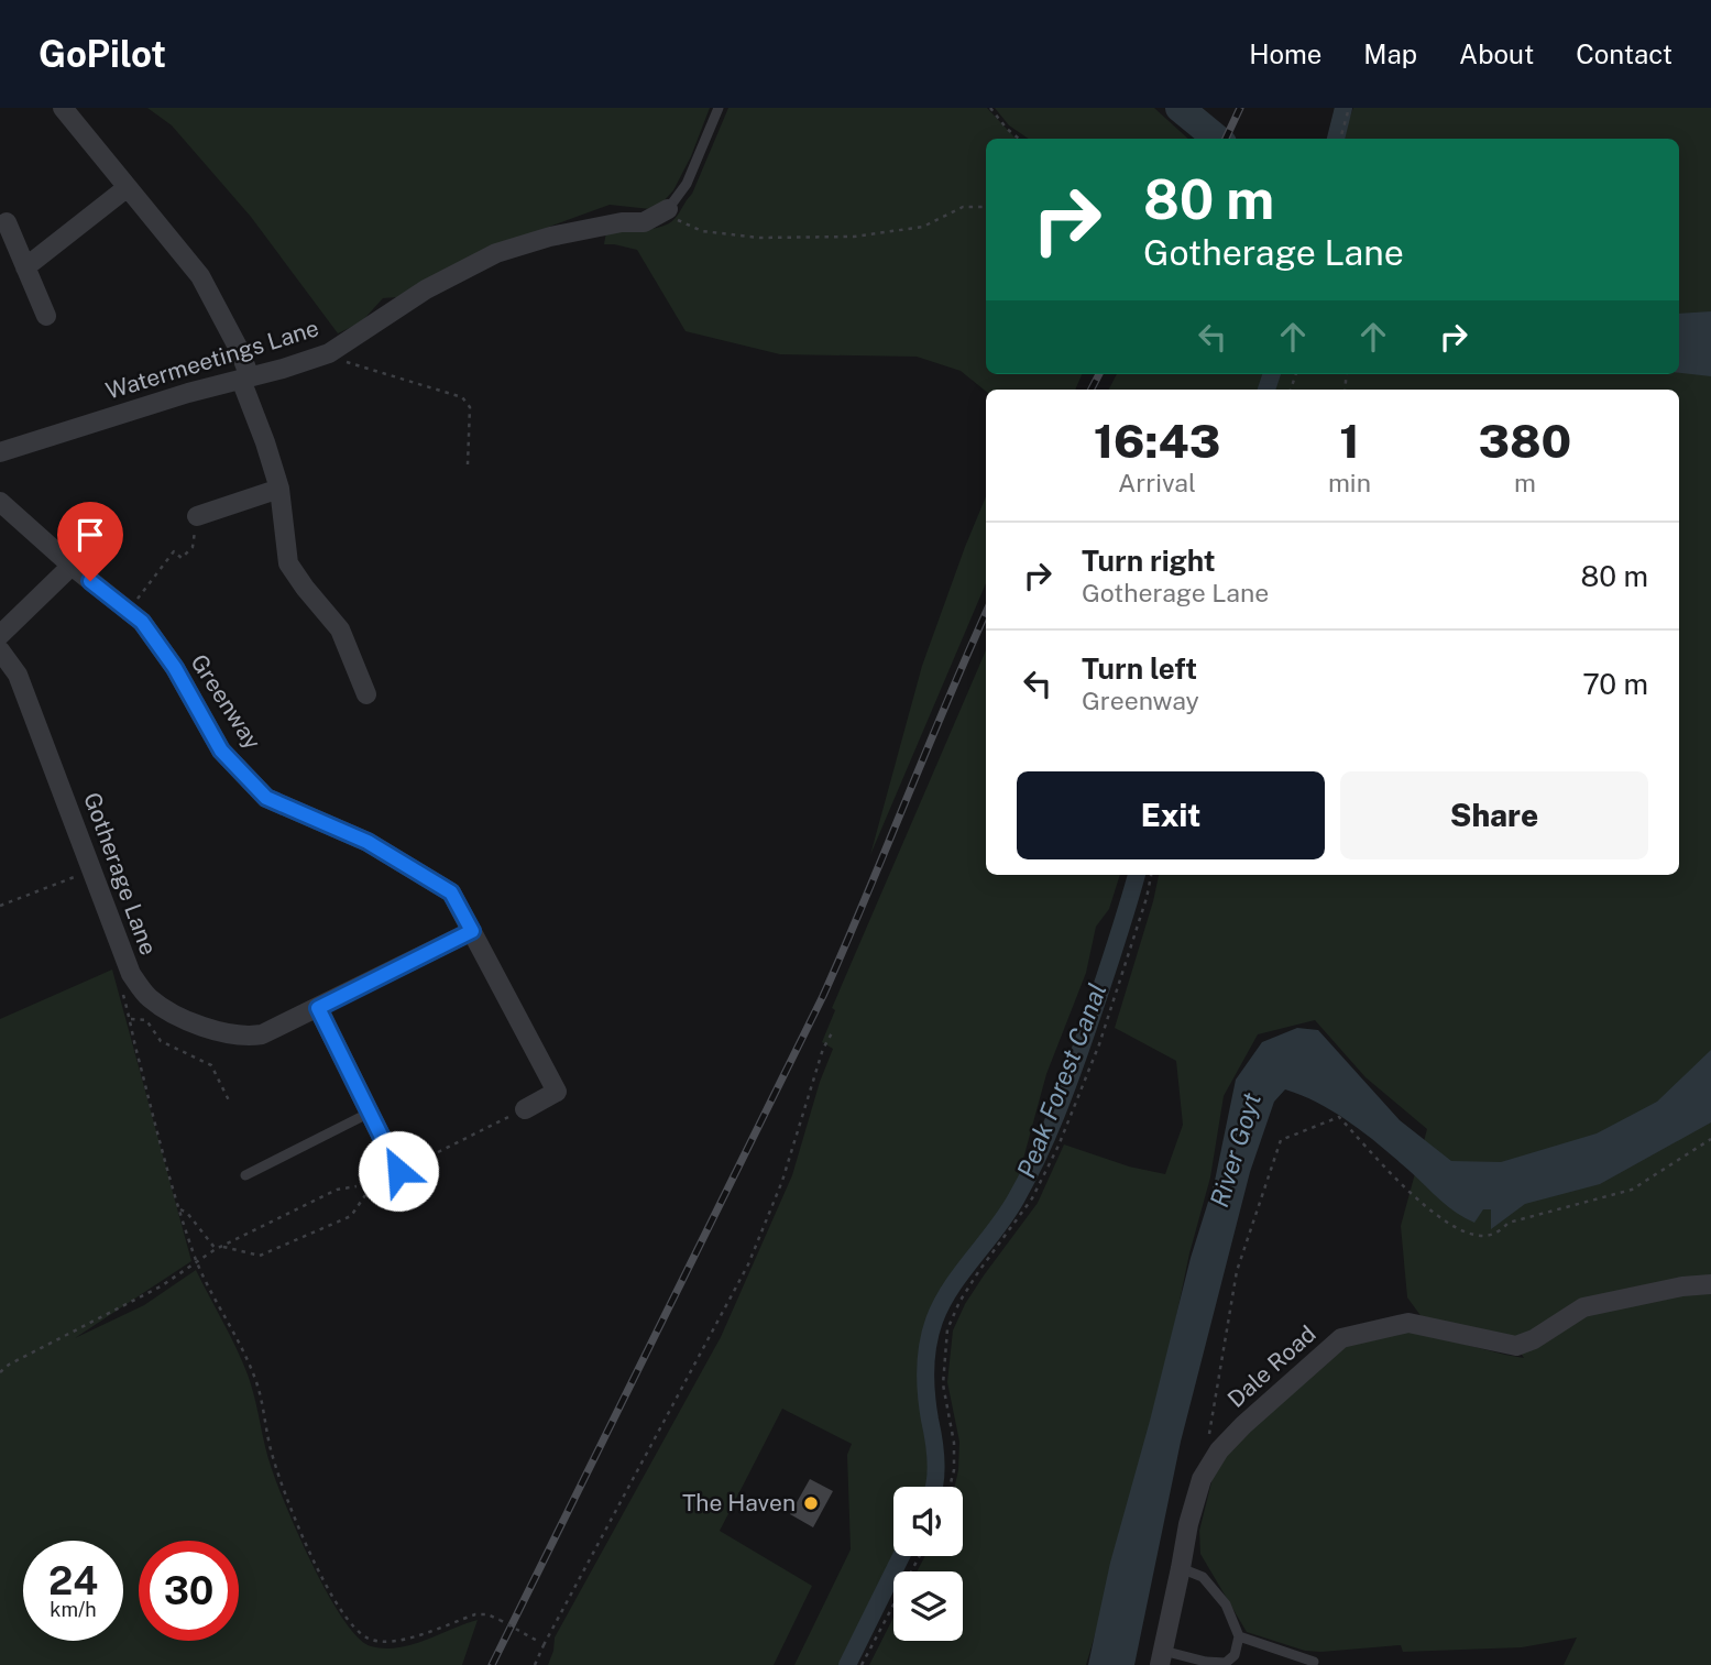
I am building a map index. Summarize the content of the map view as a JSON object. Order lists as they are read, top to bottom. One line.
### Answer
{"streets":{"street":["Watermeetings Lane","Greenway","Gotherage Lane","Dale Road"]},"crossings":[["Greenway","Gotherage Lane"]],"water":["Peak Forest Canal","River Goyt"],"places":["The Haven"],"page":{"header":"GoPilot","nav":["Home","Map","About","Contact"],"turn":["80 m","Gotherage Lane"],"eta":["16:43","Arrival","1","min","380","m"],"list":[{"name":"Turn right","note":"Gotherage Lane","value":"80 m"},{"name":"Turn left","note":"Greenway","value":"70 m"}],"buttons":["Exit","Share"],"speed":"24 km/h","limit":"30"}}
